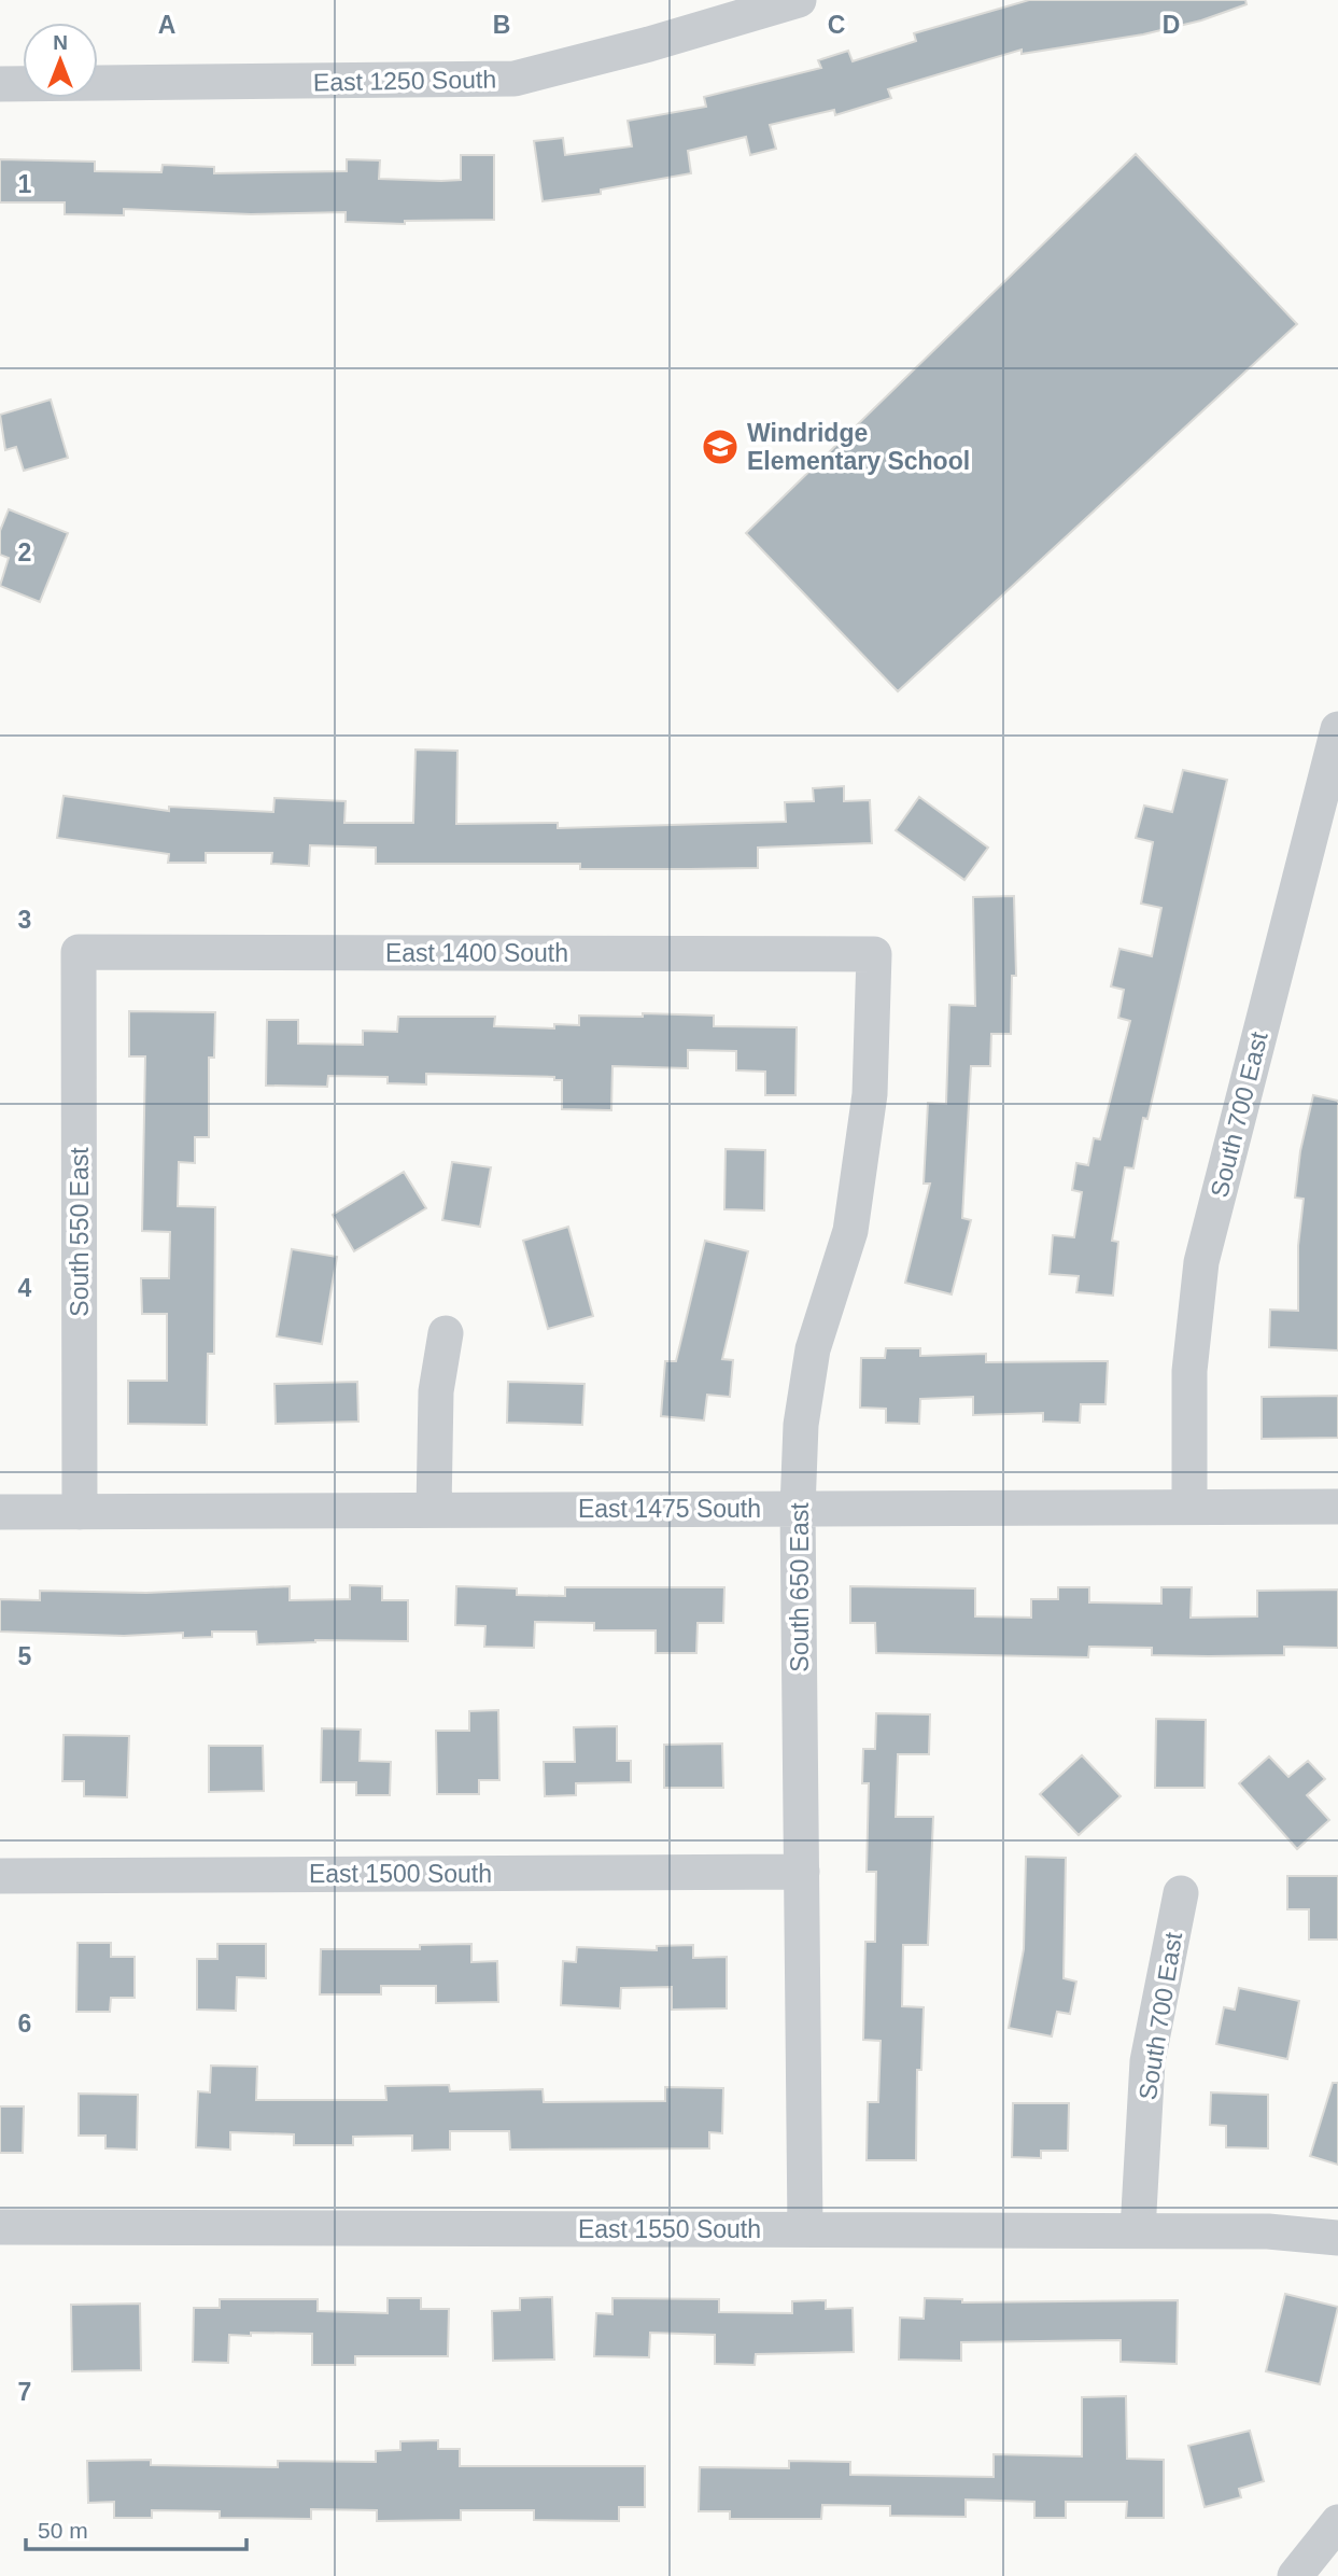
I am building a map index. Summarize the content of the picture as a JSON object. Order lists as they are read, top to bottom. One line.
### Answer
{"streets":{"street":["East 1250 South","East 1400 South","South 700 East","South 550 East","East 1475 South","South 650 East","East 1500 South","East 1550 South"]},"crossings":[["East 1400 South","South 550 East"],["East 1400 South","South 650 East"],["South 700 East","East 1475 South"],["South 700 East","East 1550 South"],["South 550 East","East 1475 South"],["East 1475 South","South 650 East"],["South 650 East","East 1500 South"],["South 650 East","East 1550 South"]],"places":{"school or university":["Windridge Elementary School"]},"scale_bar":"50 m","north":"top","grid":{"columns":["A","B","C","D"],"rows":["1","2","3","4","5","6","7"]}}
